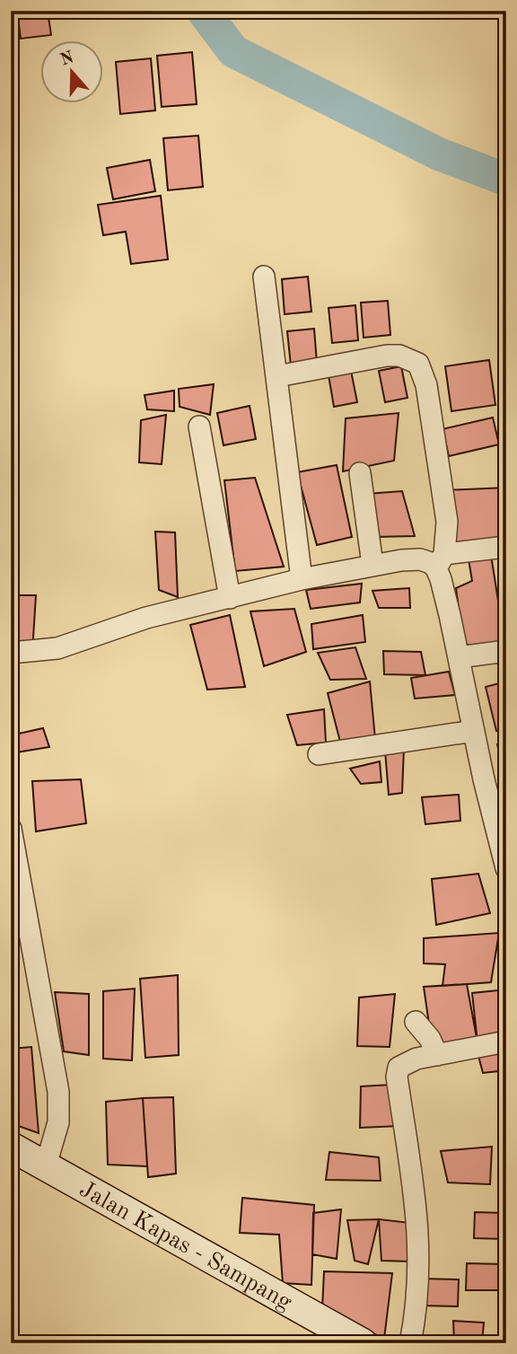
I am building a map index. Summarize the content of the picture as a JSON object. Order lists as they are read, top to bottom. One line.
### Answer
{"streets":{"street":["Jalan Kapas - Sampang"]},"north":"top"}
